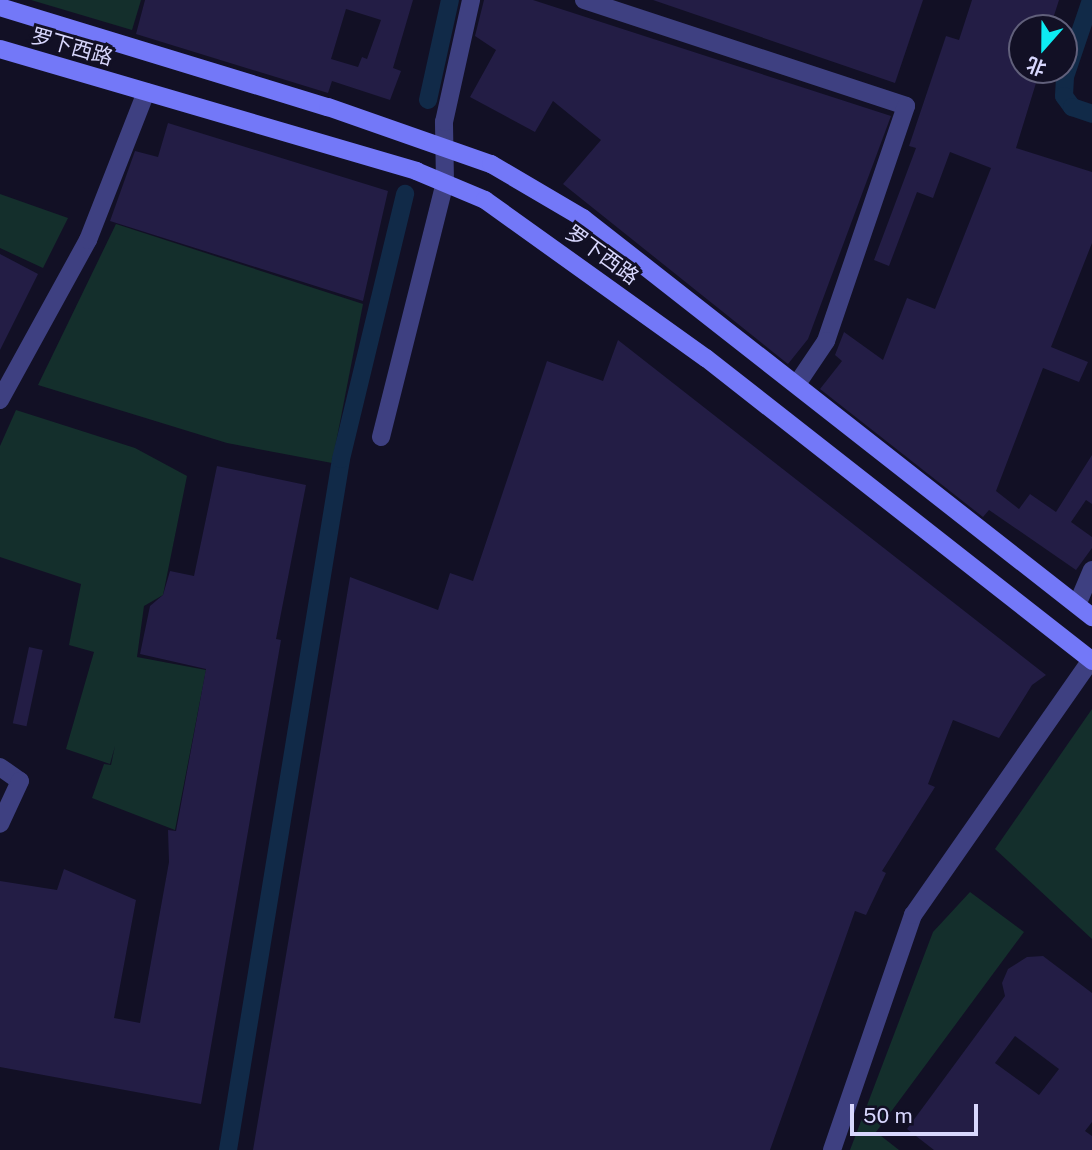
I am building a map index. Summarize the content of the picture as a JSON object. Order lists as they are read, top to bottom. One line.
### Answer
{"streets":{"main road":["罗下西路"]},"scale_bar":"50 m","north":"bottom"}
